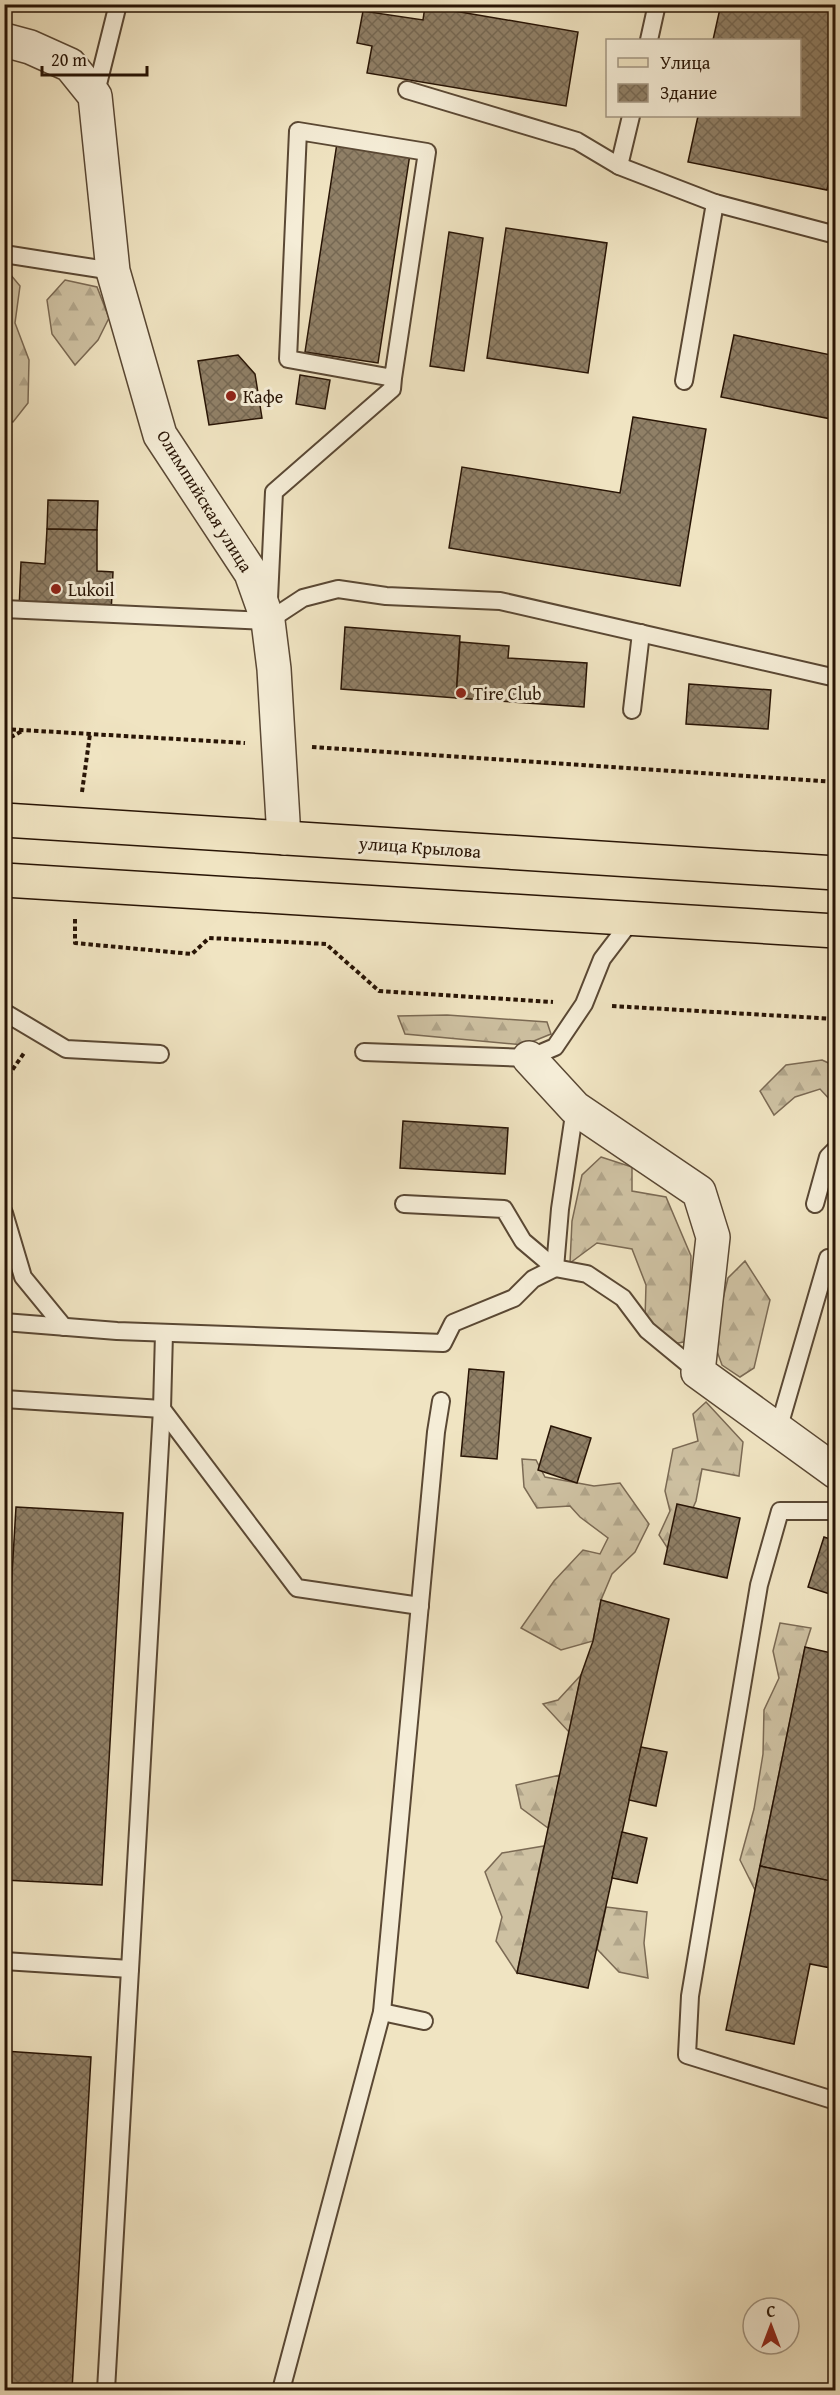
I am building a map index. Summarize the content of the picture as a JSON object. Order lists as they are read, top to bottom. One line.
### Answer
{"streets":{"main road":["улица Крылова"],"street":["Олимпийская улица"]},"crossings":[["Олимпийская улица","улица Крылова"]],"places":["Кафе","Lukoil","Tire Club"],"legend":["Улица","Здание"],"scale_bar":"20 m","north":"top"}
